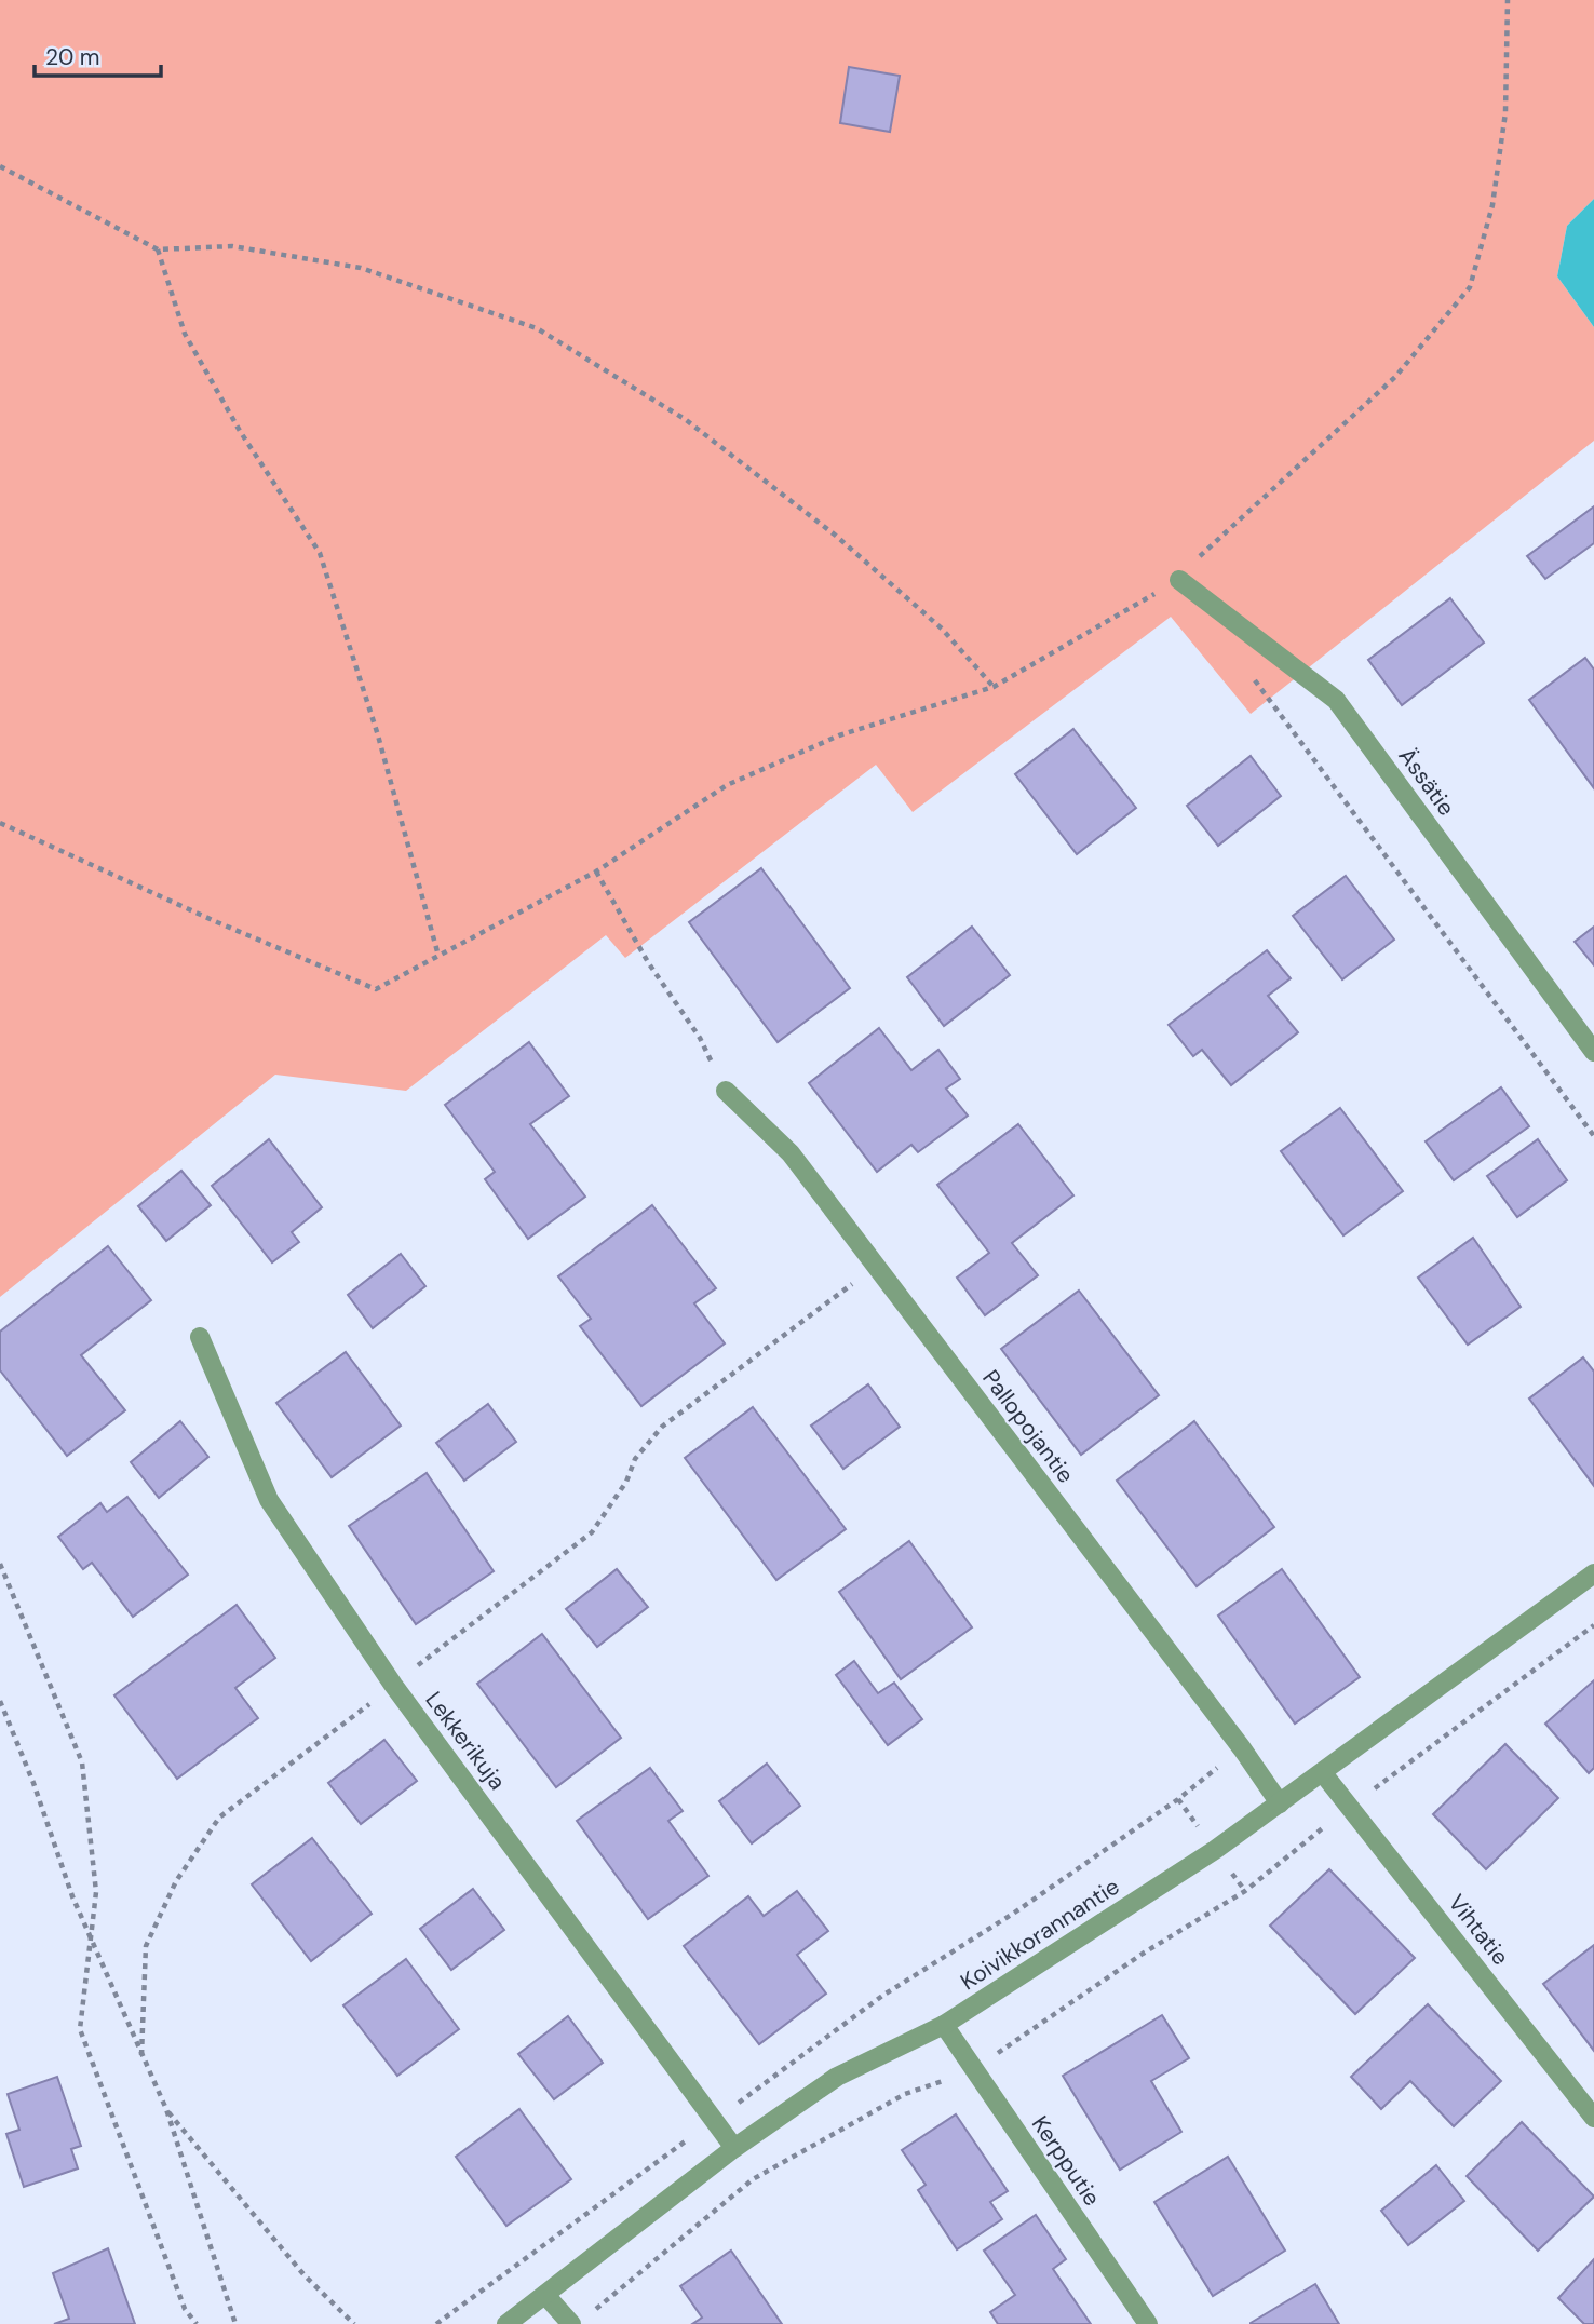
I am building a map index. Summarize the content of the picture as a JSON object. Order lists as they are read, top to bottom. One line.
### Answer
{"streets":{"street":["Ässätie","Pallopojantie","Lekkerikuja","Vihtatie","Koivikkorannantie","Kerpputie"]},"crossings":[["Pallopojantie","Koivikkorannantie"],["Lekkerikuja","Koivikkorannantie"],["Vihtatie","Koivikkorannantie"],["Koivikkorannantie","Kerpputie"]],"scale_bar":"20 m"}
